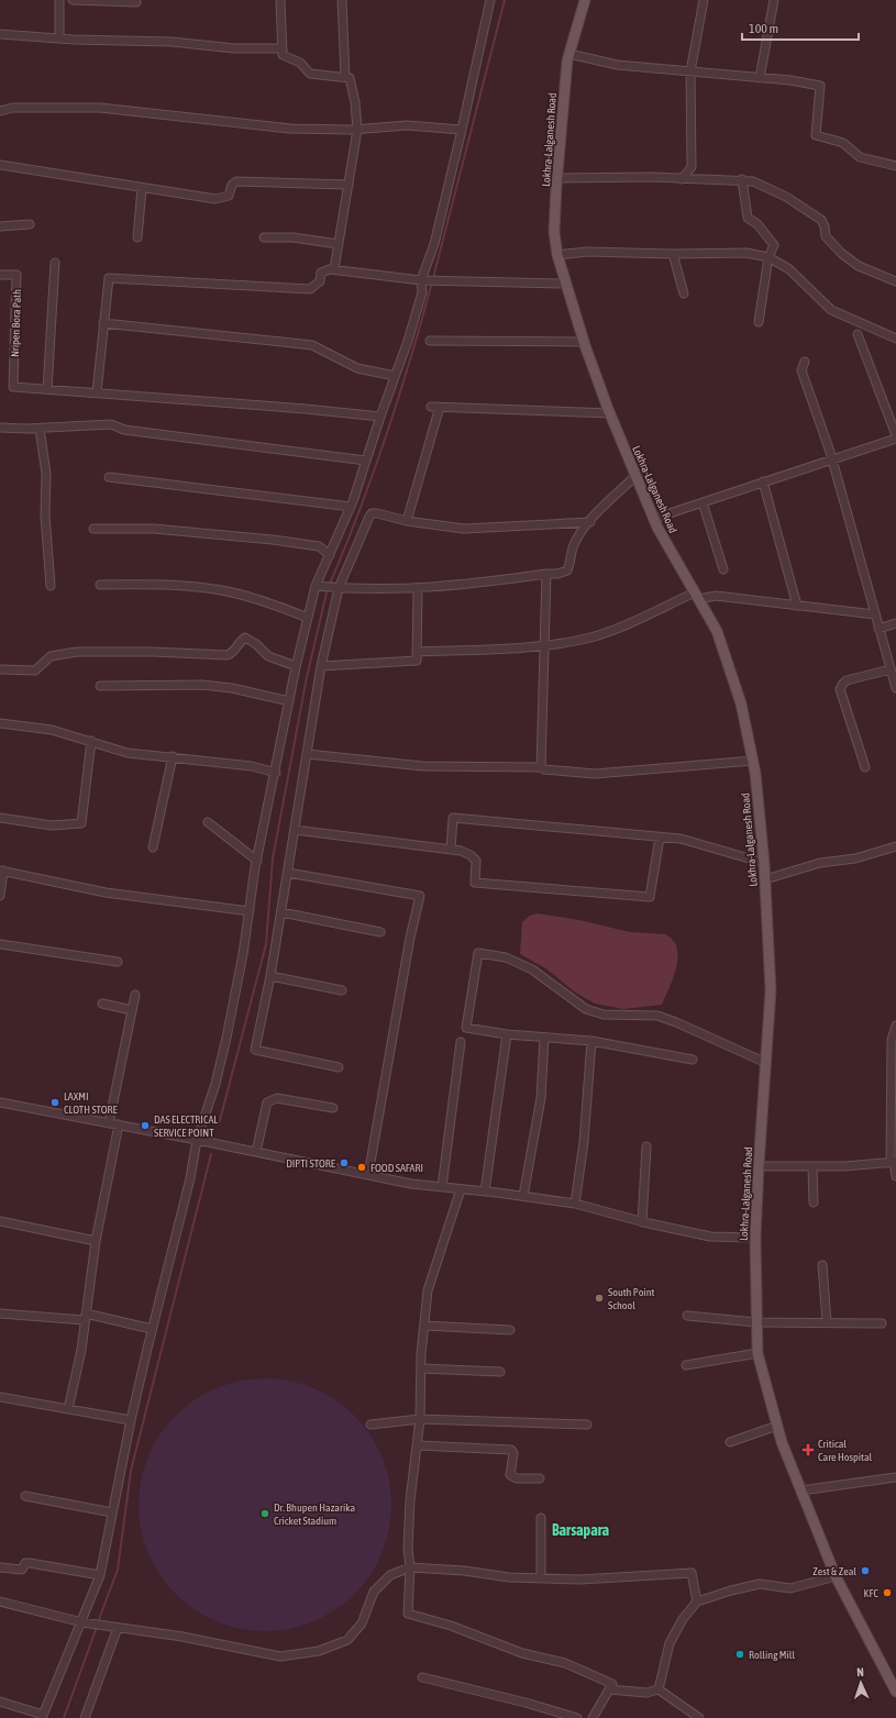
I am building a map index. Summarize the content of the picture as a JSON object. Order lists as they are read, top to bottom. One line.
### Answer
{"streets":{"main road":["Lokhra-Lalganesh Road"],"street":["Nripen Bora Path"]},"districts":["Barsapara"],"places":{"other":["LAXMI CLOTH STORE","DAS ELECTRICAL SERVICE POINT","DIPTI STORE","FOOD SAFARI","South Point School","Dr. Bhupen Hazarika Cricket Stadium","Zest & Zeal","KFC","Rolling Mill"],"health":["Critical Care Hospital"]},"scale_bar":"100 m","north":"top"}
